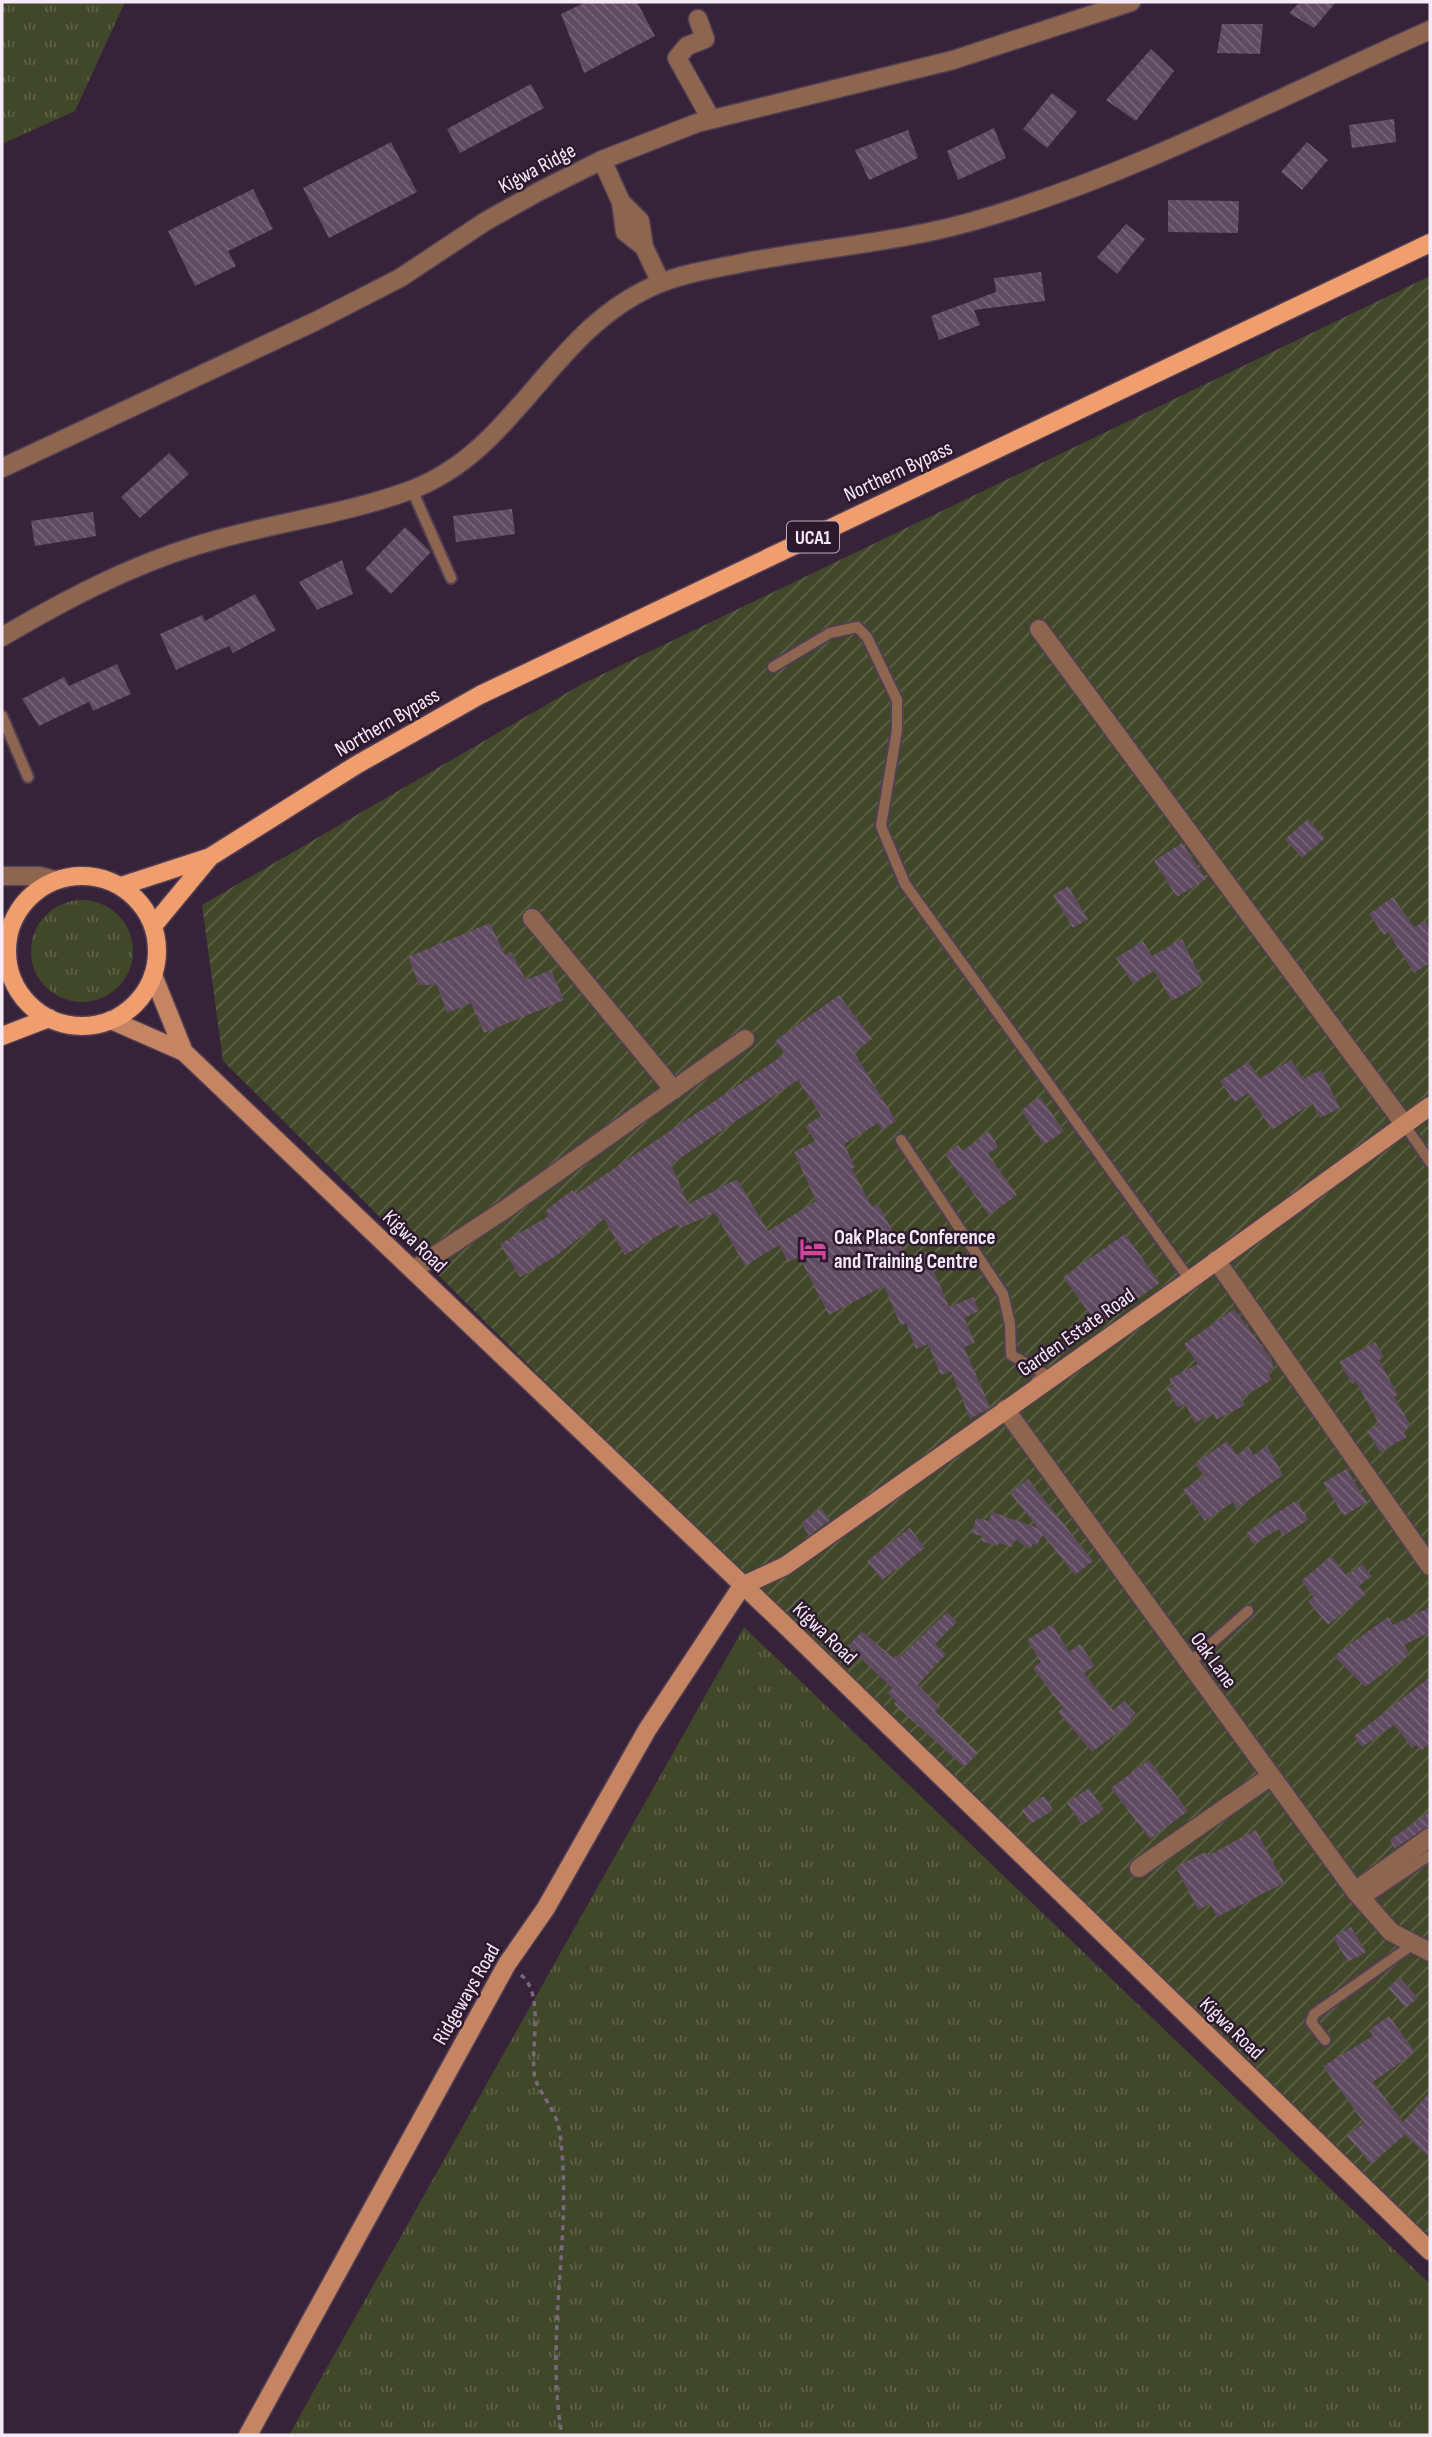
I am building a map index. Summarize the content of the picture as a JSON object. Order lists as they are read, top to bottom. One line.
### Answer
{"streets":{"main road":["Northern Bypass","UCA1"],"street":["Kigwa Ridge","Kigwa Road","Garden Estate Road","Oak Lane","Ridgeways Road"]},"crossings":[["Northern Bypass","UCA1"],["Kigwa Road","Garden Estate Road"],["Kigwa Road","Ridgeways Road"],["Garden Estate Road","Oak Lane"],["Garden Estate Road","Ridgeways Road"]],"places":{"hotel":["Oak Place Conference and Training Centre"]}}
